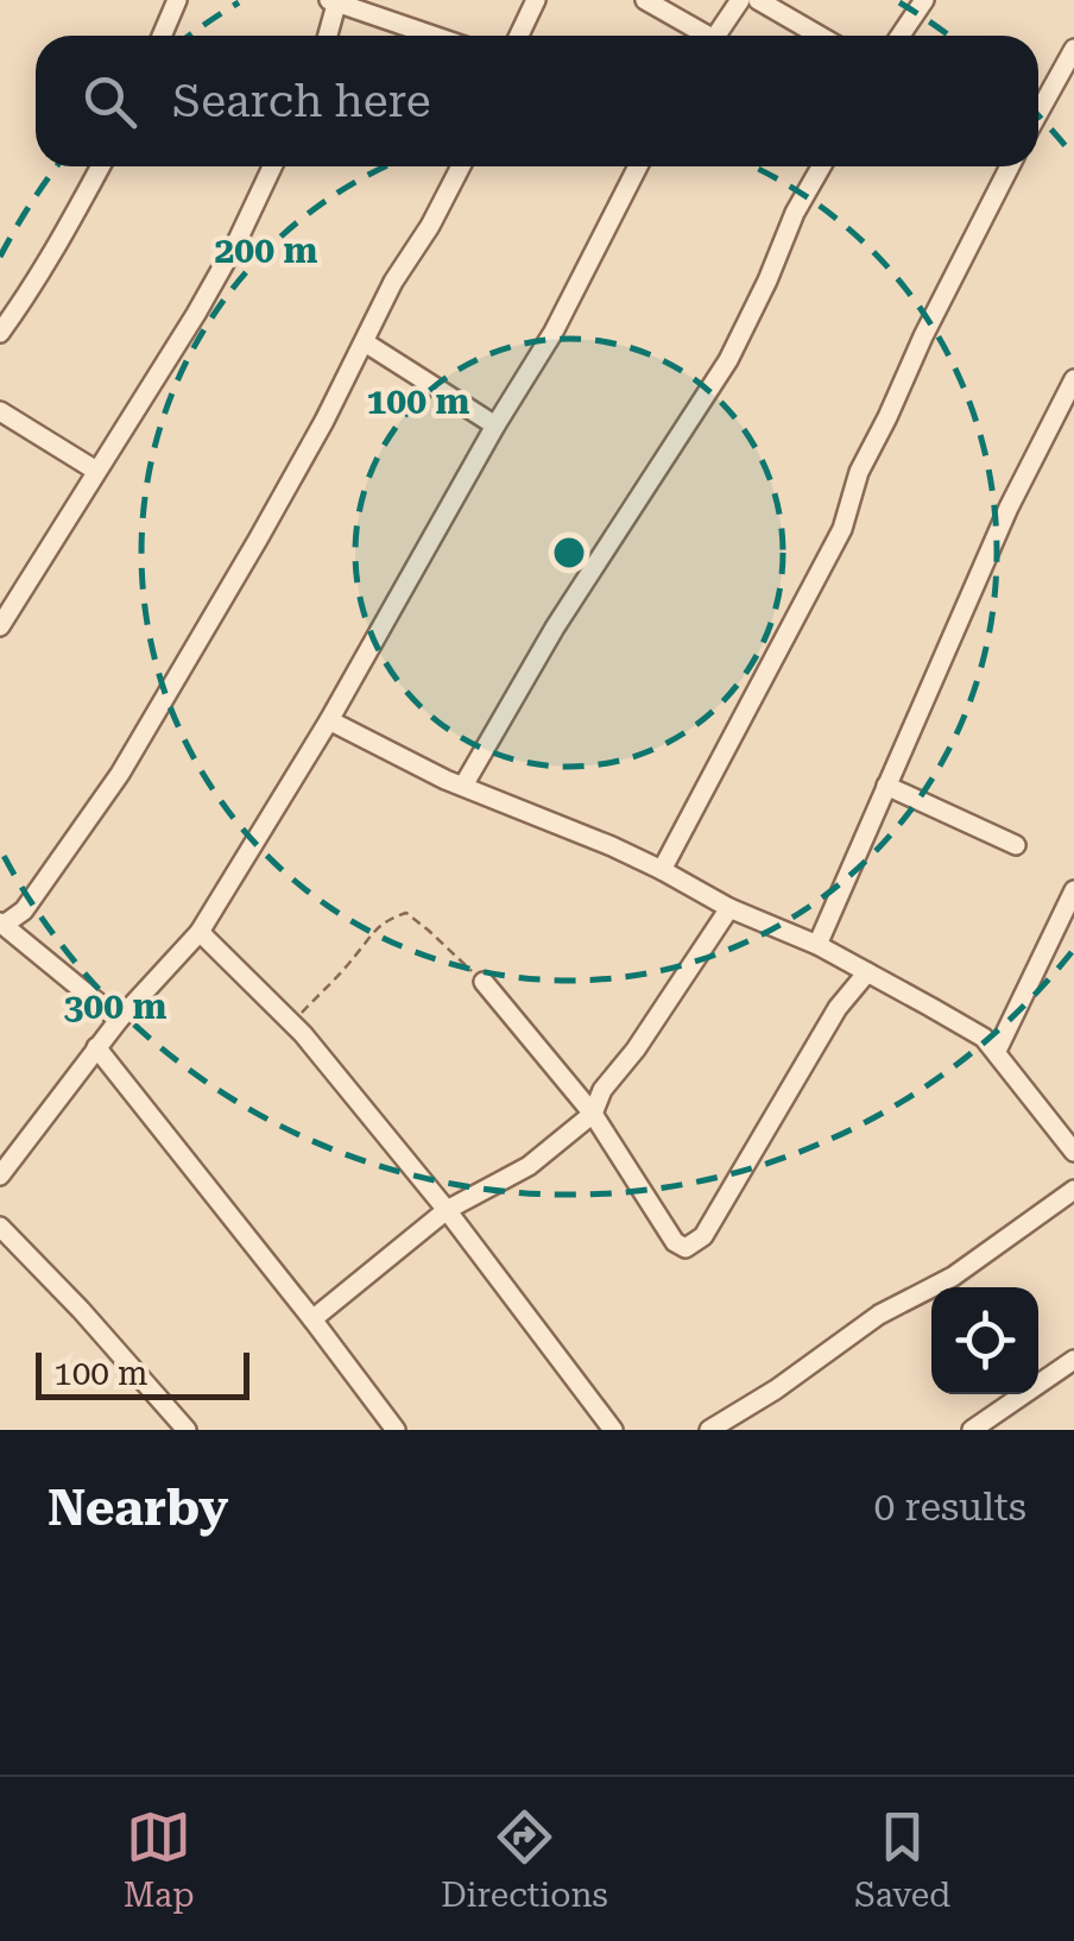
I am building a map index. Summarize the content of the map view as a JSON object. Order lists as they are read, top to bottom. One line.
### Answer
{"scale_bar":"100 m","page":{"search":"Search here","scale":"100 m","heading":["Nearby","0 results"],"nav":["Map","Directions","Saved"]},"rings":["200 m","100 m","300 m"]}
